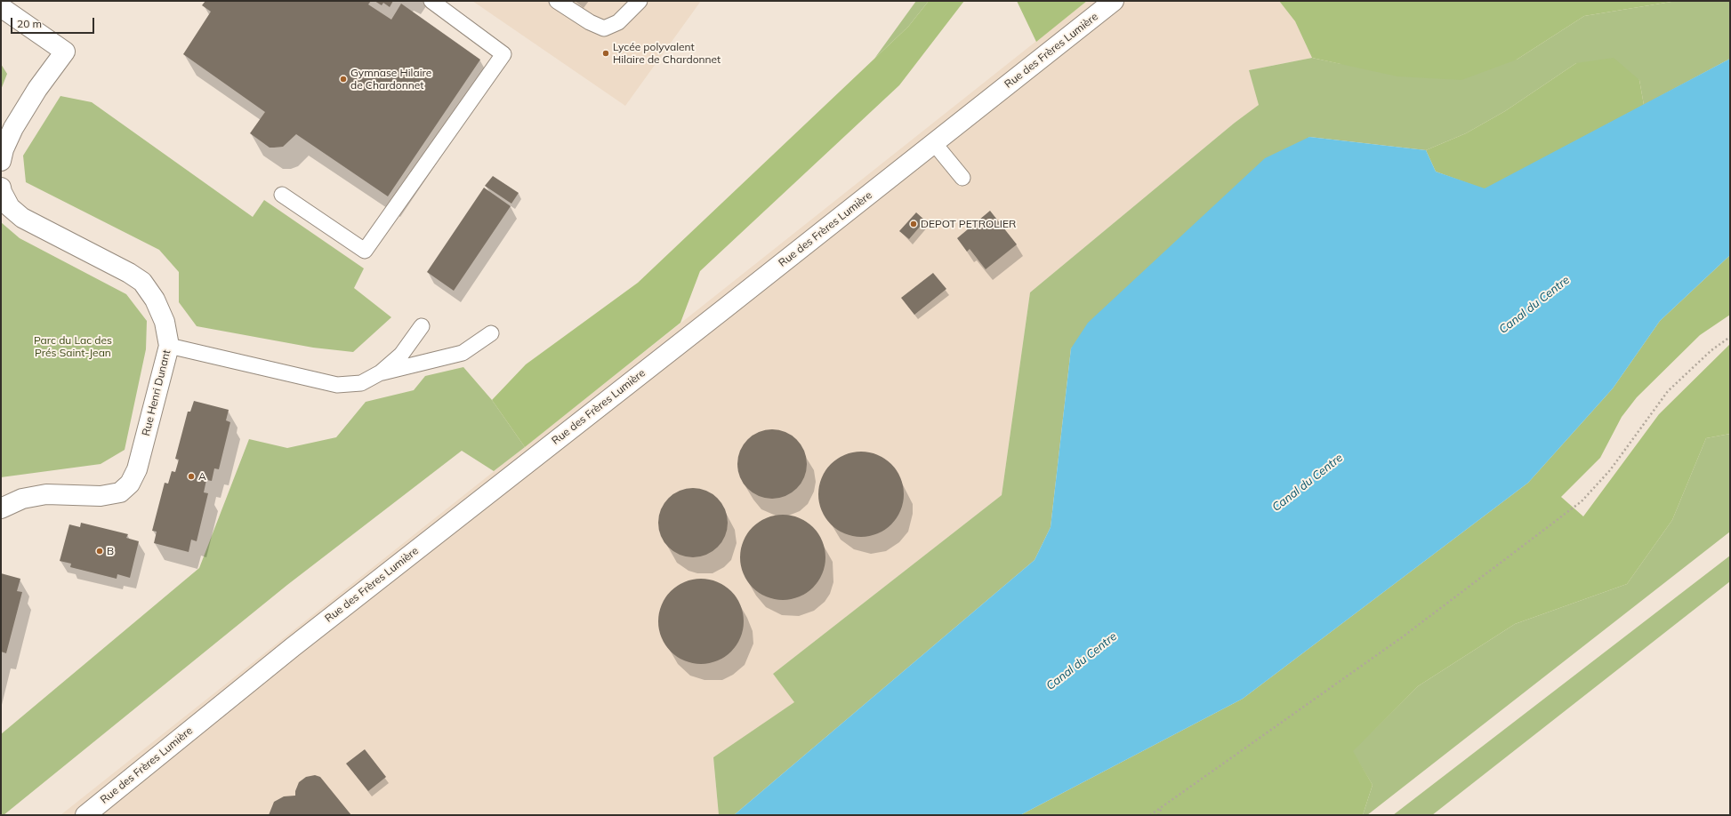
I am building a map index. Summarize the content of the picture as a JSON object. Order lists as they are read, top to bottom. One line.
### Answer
{"streets":{"street":["Rue des Frères Lumière","Rue Henri Dunant"]},"water":["Canal du Centre"],"parks":["Parc du Lac des Prés Saint-Jean"],"places":["Lycée polyvalent Hilaire de Chardonnet","Gymnase Hilaire de Chardonnet","DEPOT PETROLIER","A","B"],"scale_bar":"20 m"}
